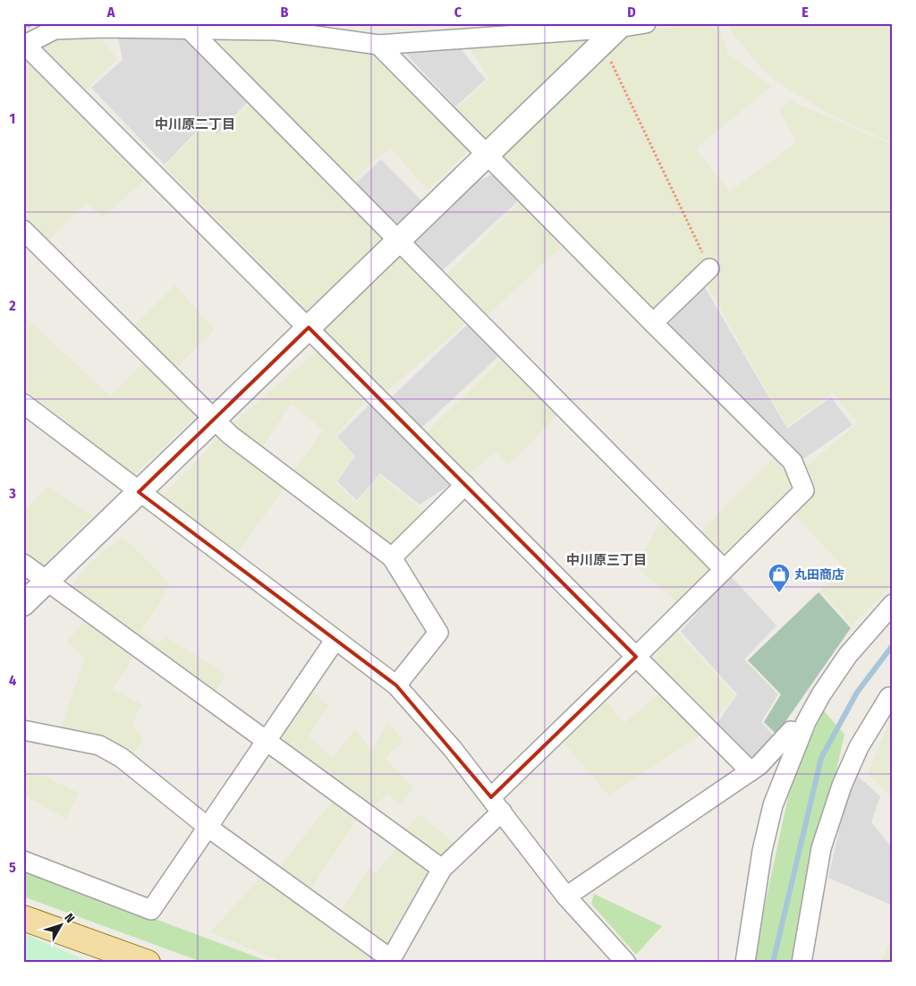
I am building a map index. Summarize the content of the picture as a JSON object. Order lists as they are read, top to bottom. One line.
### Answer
{"districts":["中川原二丁目","中川原三丁目"],"places":{"shop":["丸田商店"]},"north":"top right","grid":{"columns":["A","B","C","D","E"],"rows":["1","2","3","4","5"]}}
